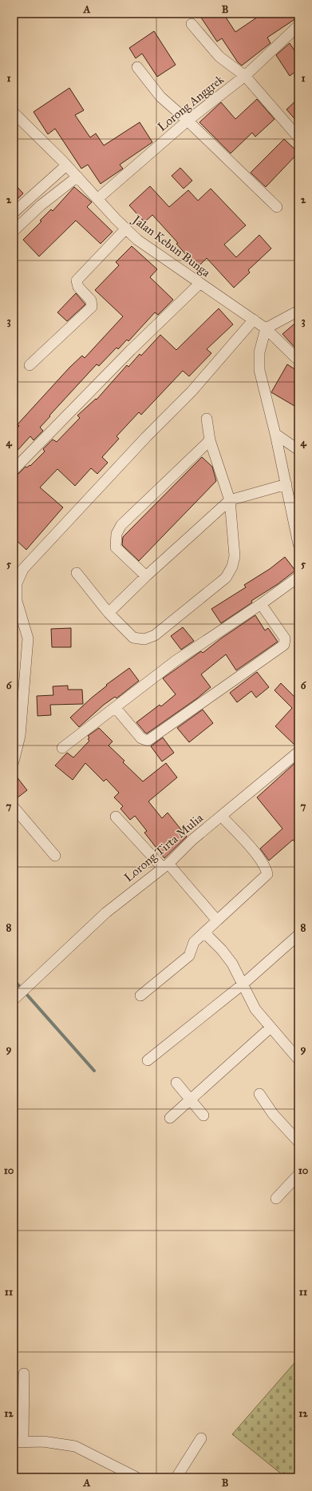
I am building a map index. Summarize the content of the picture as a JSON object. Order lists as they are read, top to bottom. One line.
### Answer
{"streets":{"street":["Lorong Anggrek","Jalan Kebun Bunga","Lorong Tirta Mulia"]},"crossings":[["Lorong Anggrek","Jalan Kebun Bunga"]],"grid":{"columns":["A","B"],"rows":["1","2","3","4","5","6","7","8","9","10","11","12"]}}
